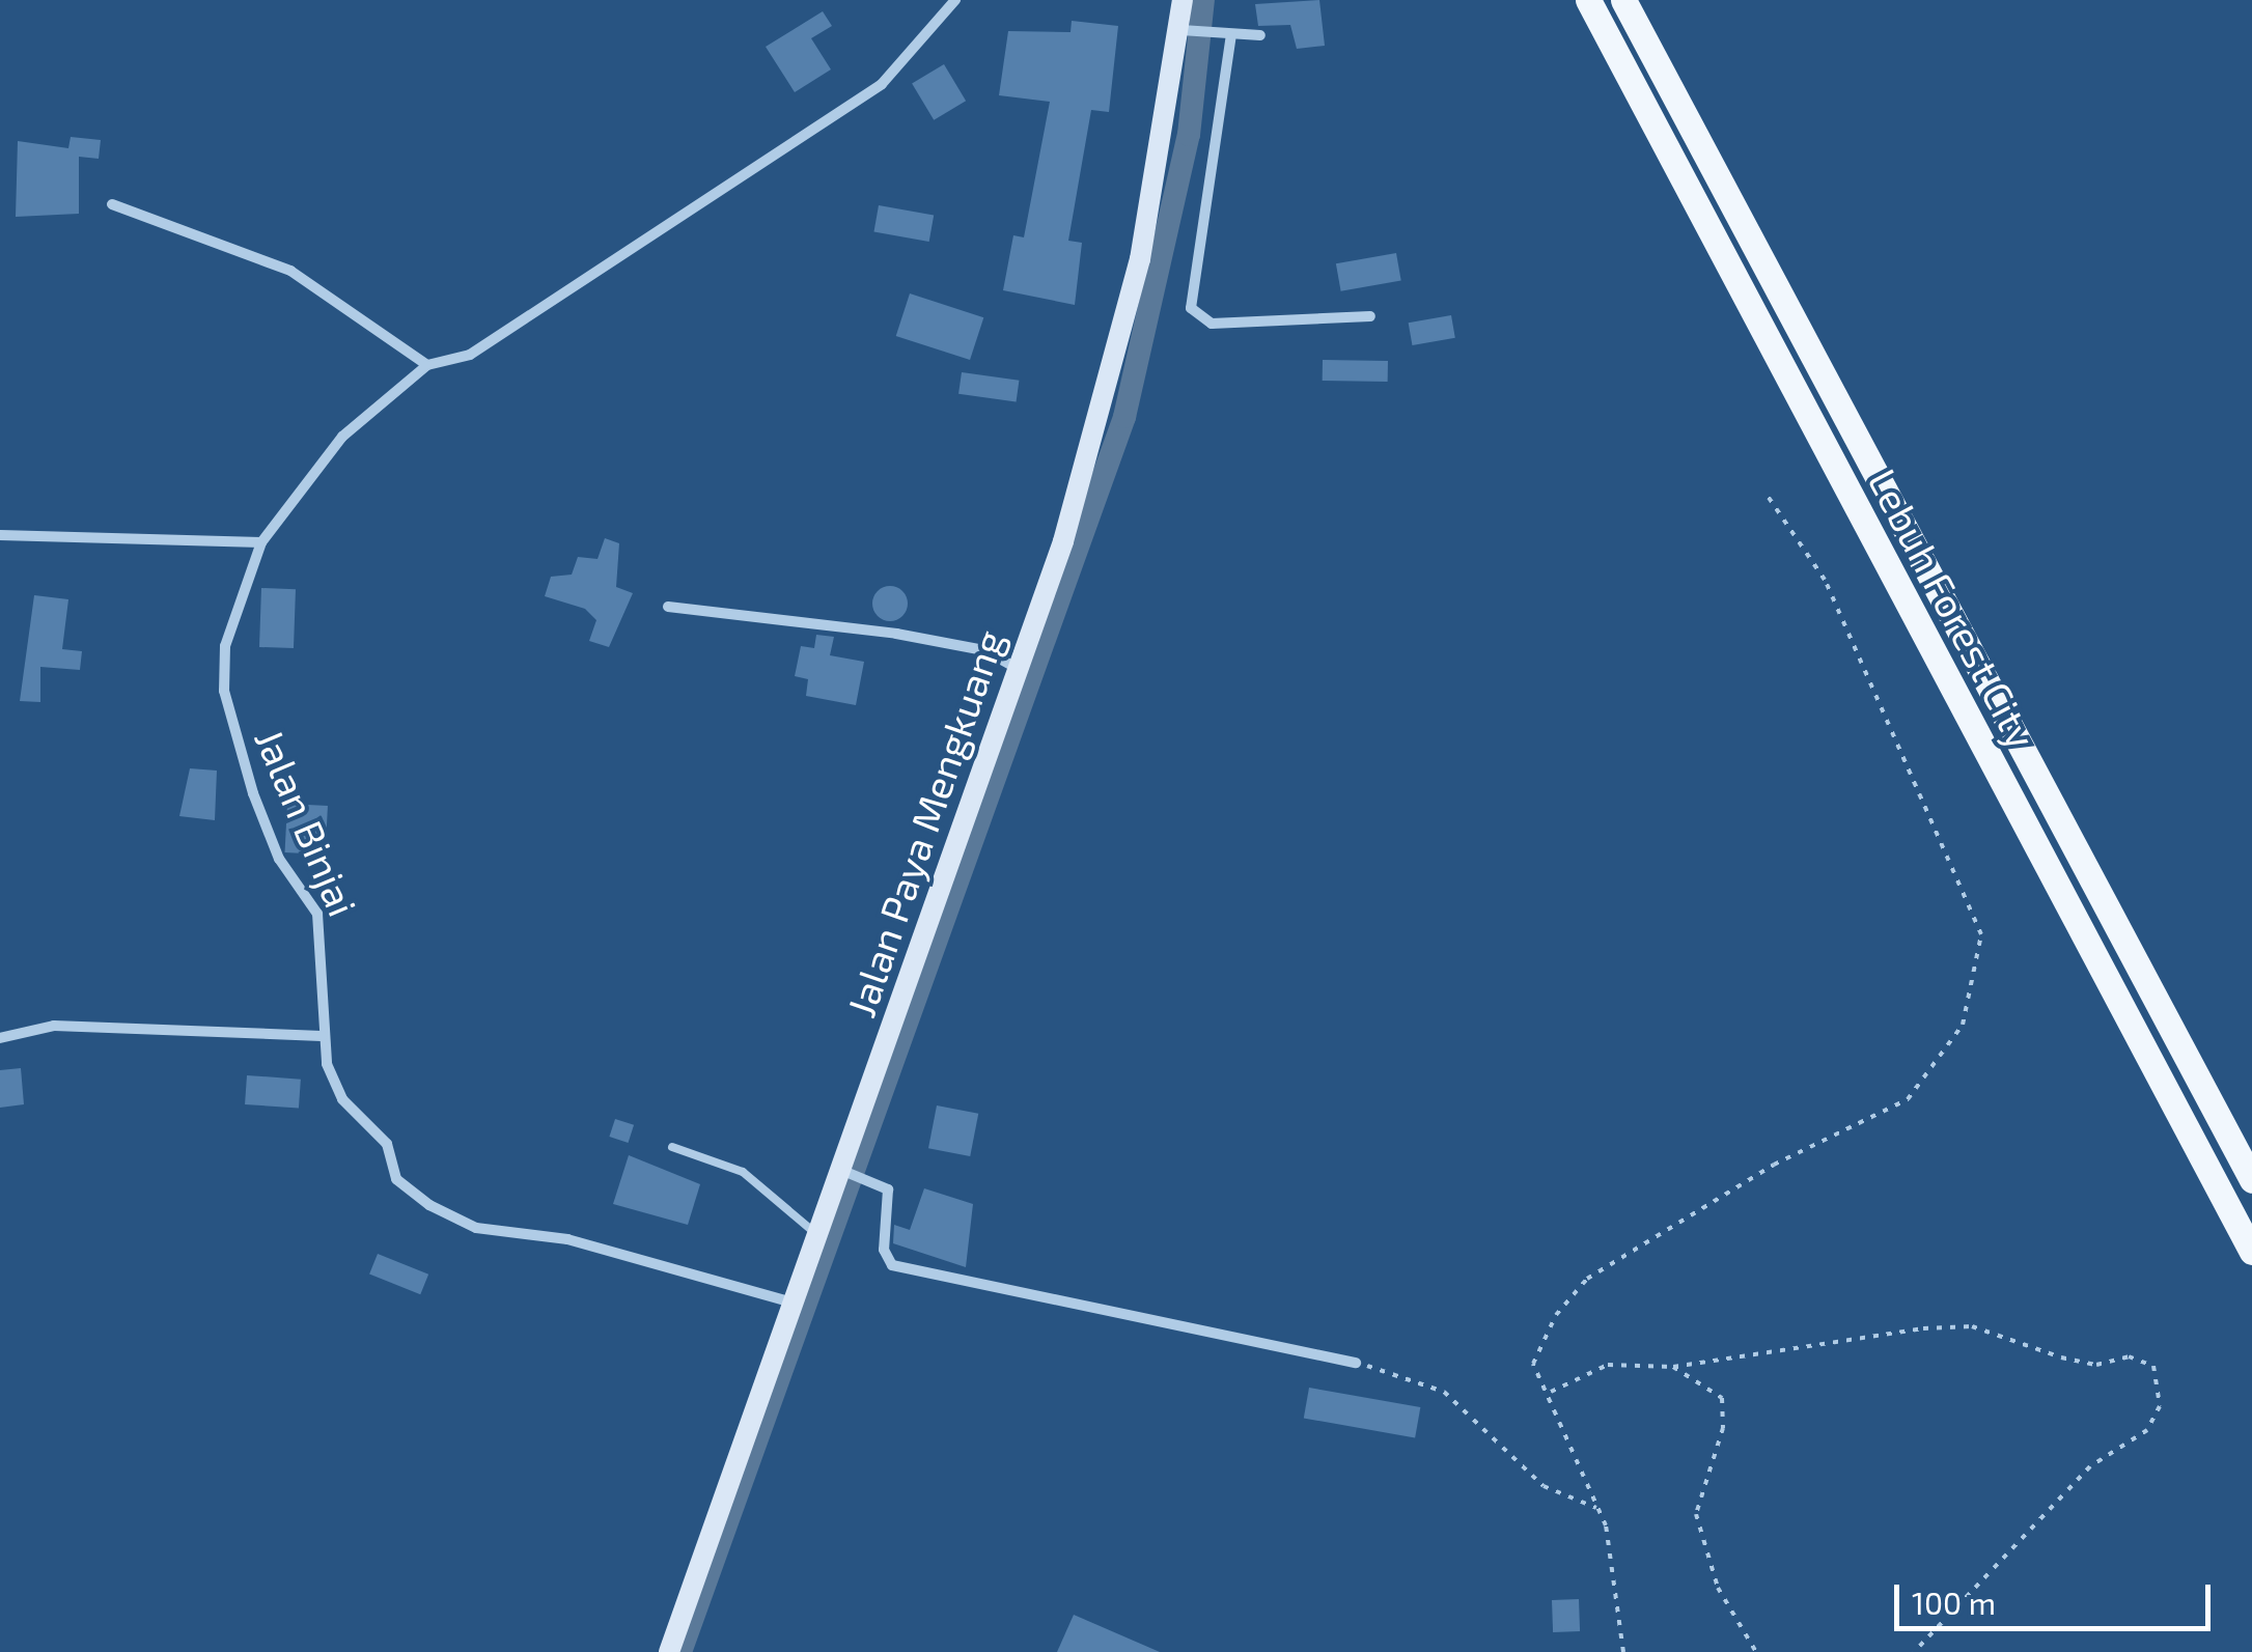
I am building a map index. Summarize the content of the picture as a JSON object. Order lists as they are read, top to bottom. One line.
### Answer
{"streets":{"main road":["Lebuh Forest City"],"street":["Jalan Binjai","Jalan Paya Mengkuang"]},"crossings":[["Jalan Binjai","Jalan Paya Mengkuang"]],"scale_bar":"100 m"}
